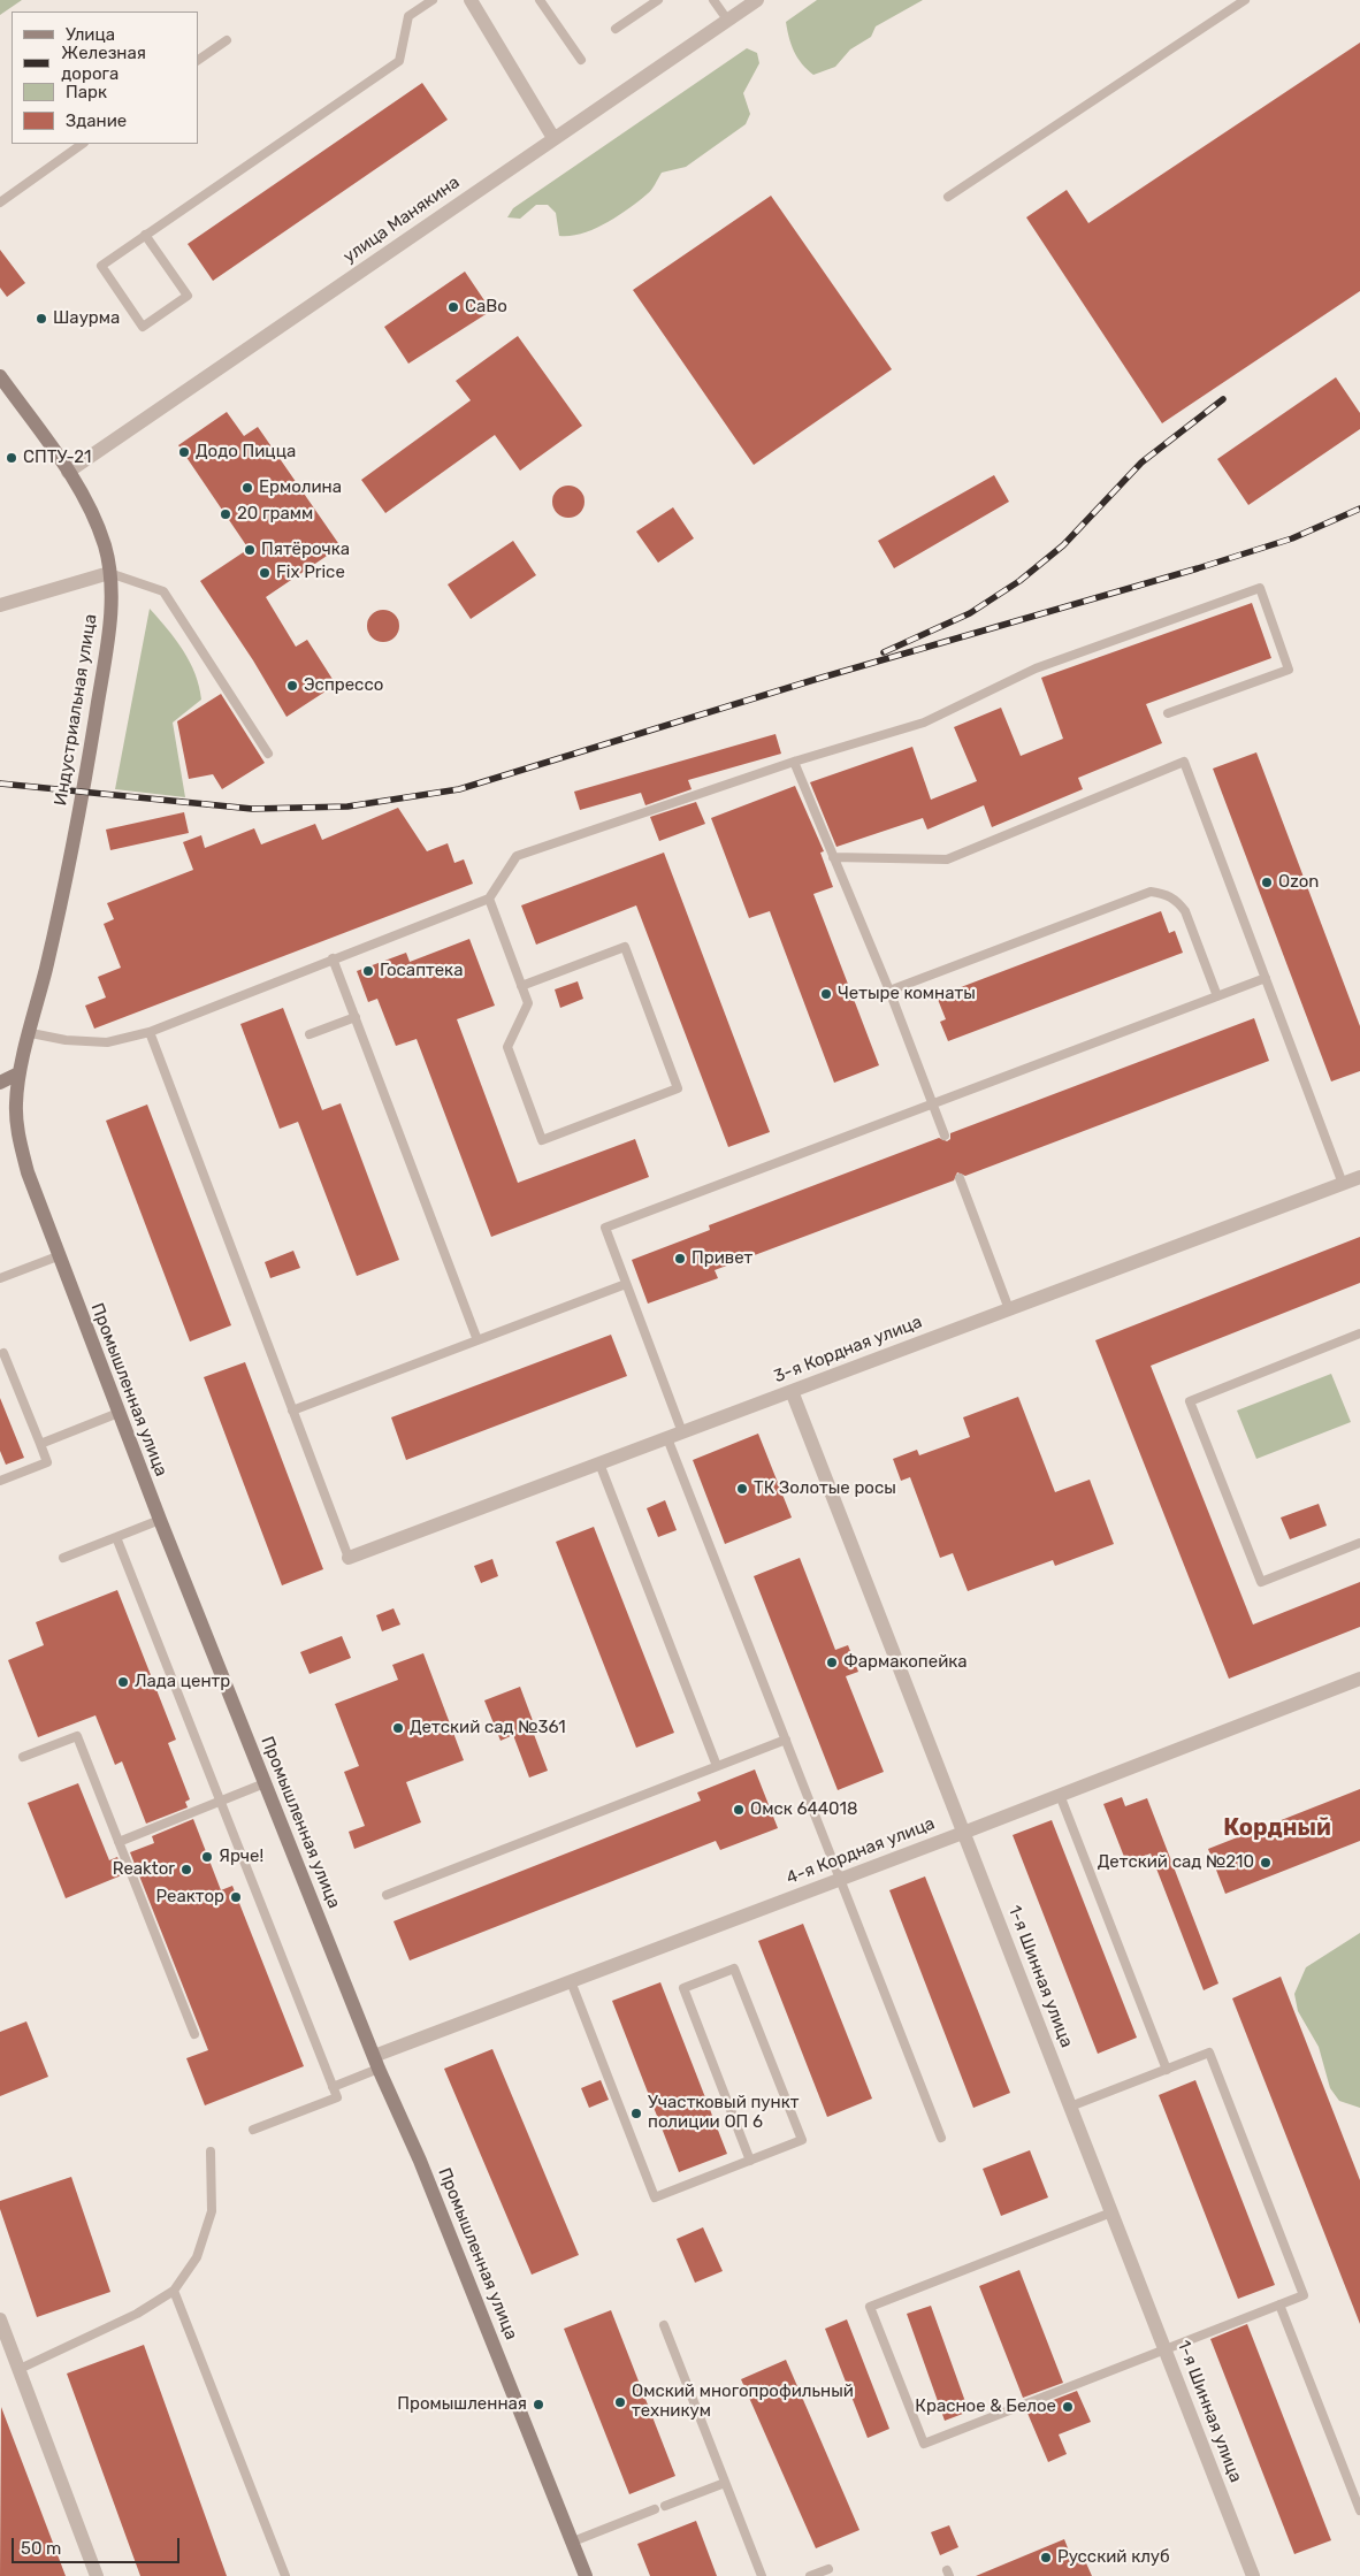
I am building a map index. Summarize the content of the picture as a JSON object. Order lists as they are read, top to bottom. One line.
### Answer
{"streets":{"main road":["Индустриальная улица","Промышленная улица"],"street":["улица Манякина","3-я Кордная улица","4-я Кордная улица","1-я Шинная улица"]},"crossings":[["улица Манякина","Индустриальная улица"],["Индустриальная улица","Промышленная улица"],["3-я Кордная улица","1-я Шинная улица"],["Промышленная улица","4-я Кордная улица"],["4-я Кордная улица","1-я Шинная улица"]],"districts":["Кордный"],"places":["СаВо","Шаурма","Додо Пицца","СПТУ-21","Ермолина","20 грамм","Пятёрочка","Fix Price","Эспрессо","Ozon","Госаптека","Четыре комнаты","Привет","ТК Золотые росы","Фармакопейка","Лада центр","Детский сад №361","Омск 644018","Ярче!","Детский сад №210","Reaktor","Реактор","Участковый пункт полиции ОП 6","Омский многопрофильный техникум","Промышленная","Красное & Белое","Русский клуб"],"legend":["Улица","Железная дорога","Парк","Здание"],"scale_bar":"50 m"}
